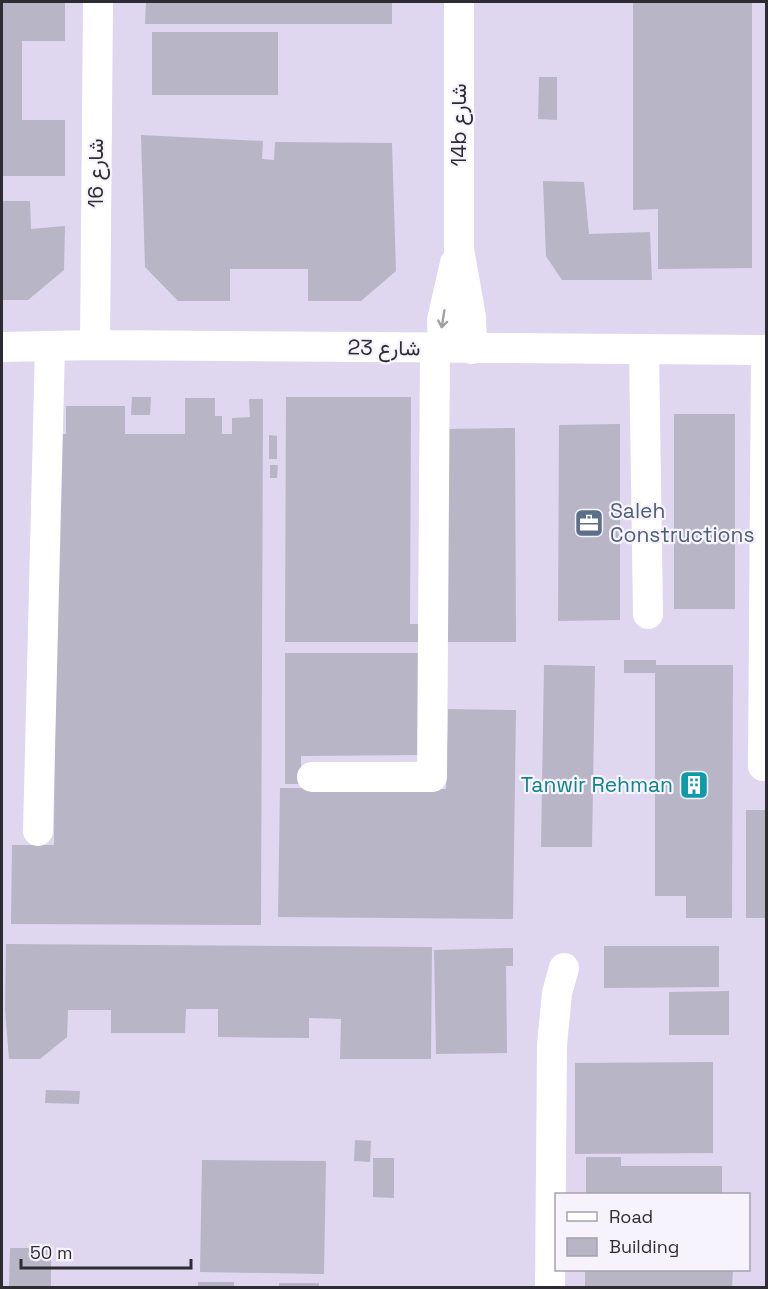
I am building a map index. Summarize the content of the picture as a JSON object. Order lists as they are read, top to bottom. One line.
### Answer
{"streets":{"street":["14b شارع","شارع 16","شارع 23"]},"crossings":[["14b شارع","شارع 23"],["شارع 16","شارع 23"]],"places":{"office":["Saleh Constructions"],"building":["Tanwir Rehman"]},"legend":["Road","Building"],"scale_bar":"50 m"}
